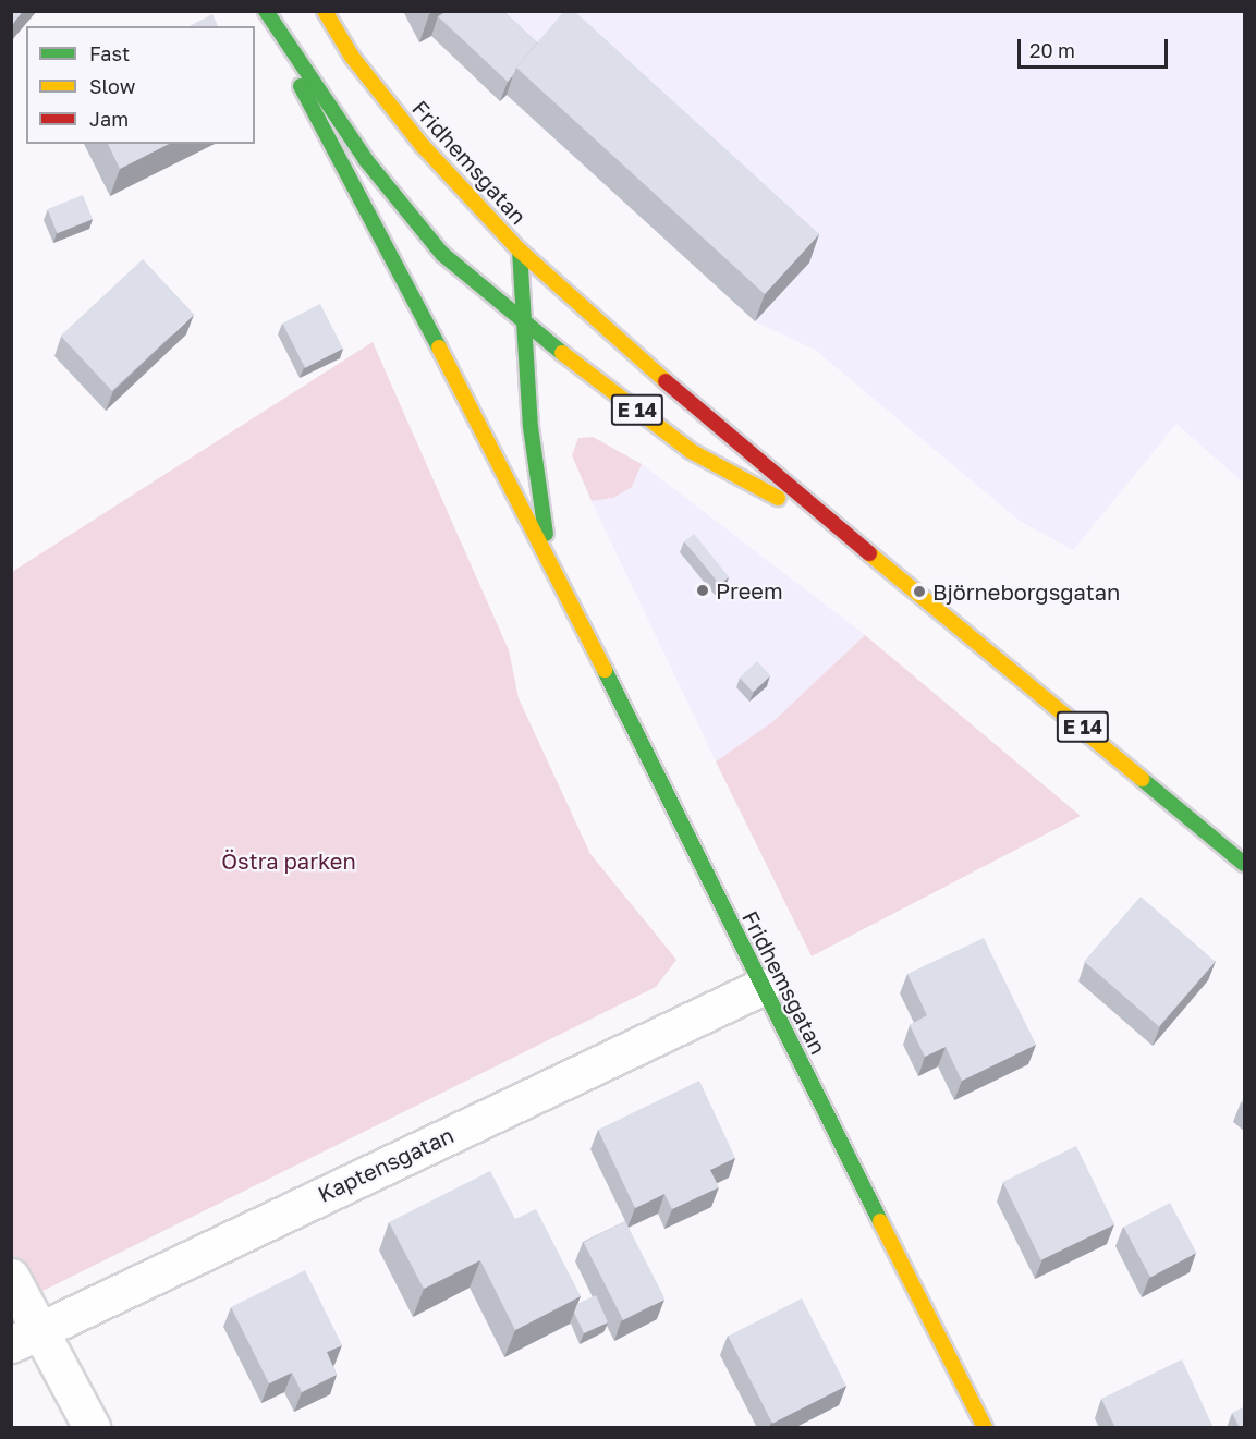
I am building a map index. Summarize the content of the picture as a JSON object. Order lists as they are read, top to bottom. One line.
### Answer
{"streets":{"main road":["Fridhemsgatan","E 14"],"street":["Kaptensgatan"]},"crossings":[["Fridhemsgatan","E 14"],["Fridhemsgatan","Kaptensgatan"]],"parks":["Östra parken"],"places":["Preem","Björneborgsgatan"],"legend":["Fast","Slow","Jam"],"scale_bar":"20 m"}
